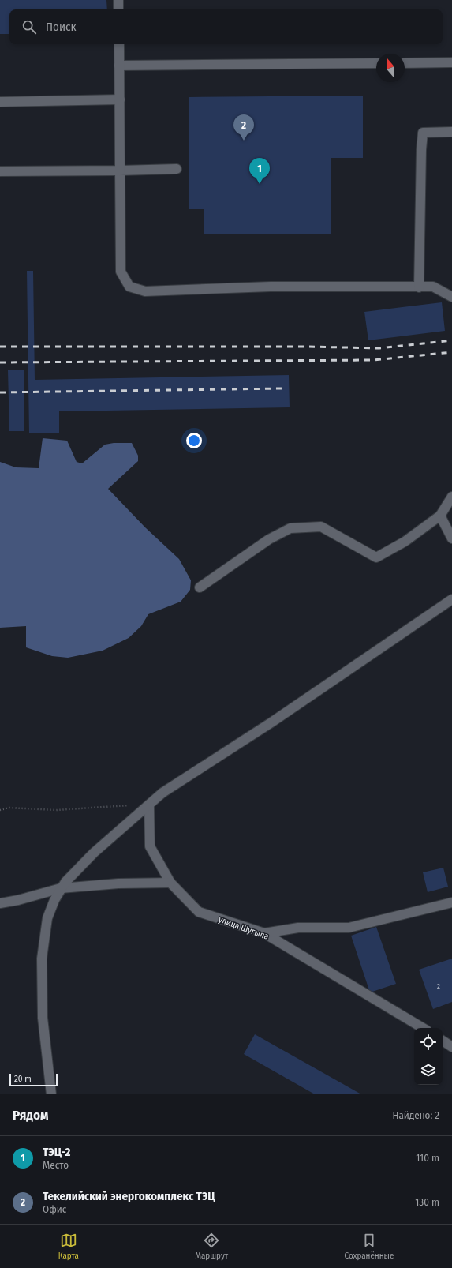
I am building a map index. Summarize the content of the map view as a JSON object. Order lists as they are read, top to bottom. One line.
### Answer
{"streets":{"street":["улица Шугыла"]},"house_numbers":["2"],"scale_bar":"20 m","north":"top","page":{"search":"Поиск","pins":["2","1"],"scale":"20 m","heading":["Рядом","Найдено: 2"],"list":[{"mark":"1","name":"ТЭЦ-2","note":"Место","value":"110 m"},{"mark":"2","name":"Текелийский энергокомплекс ТЭЦ","note":"Офис","value":"130 m"}],"nav":["Карта","Маршрут","Сохранённые"]}}
